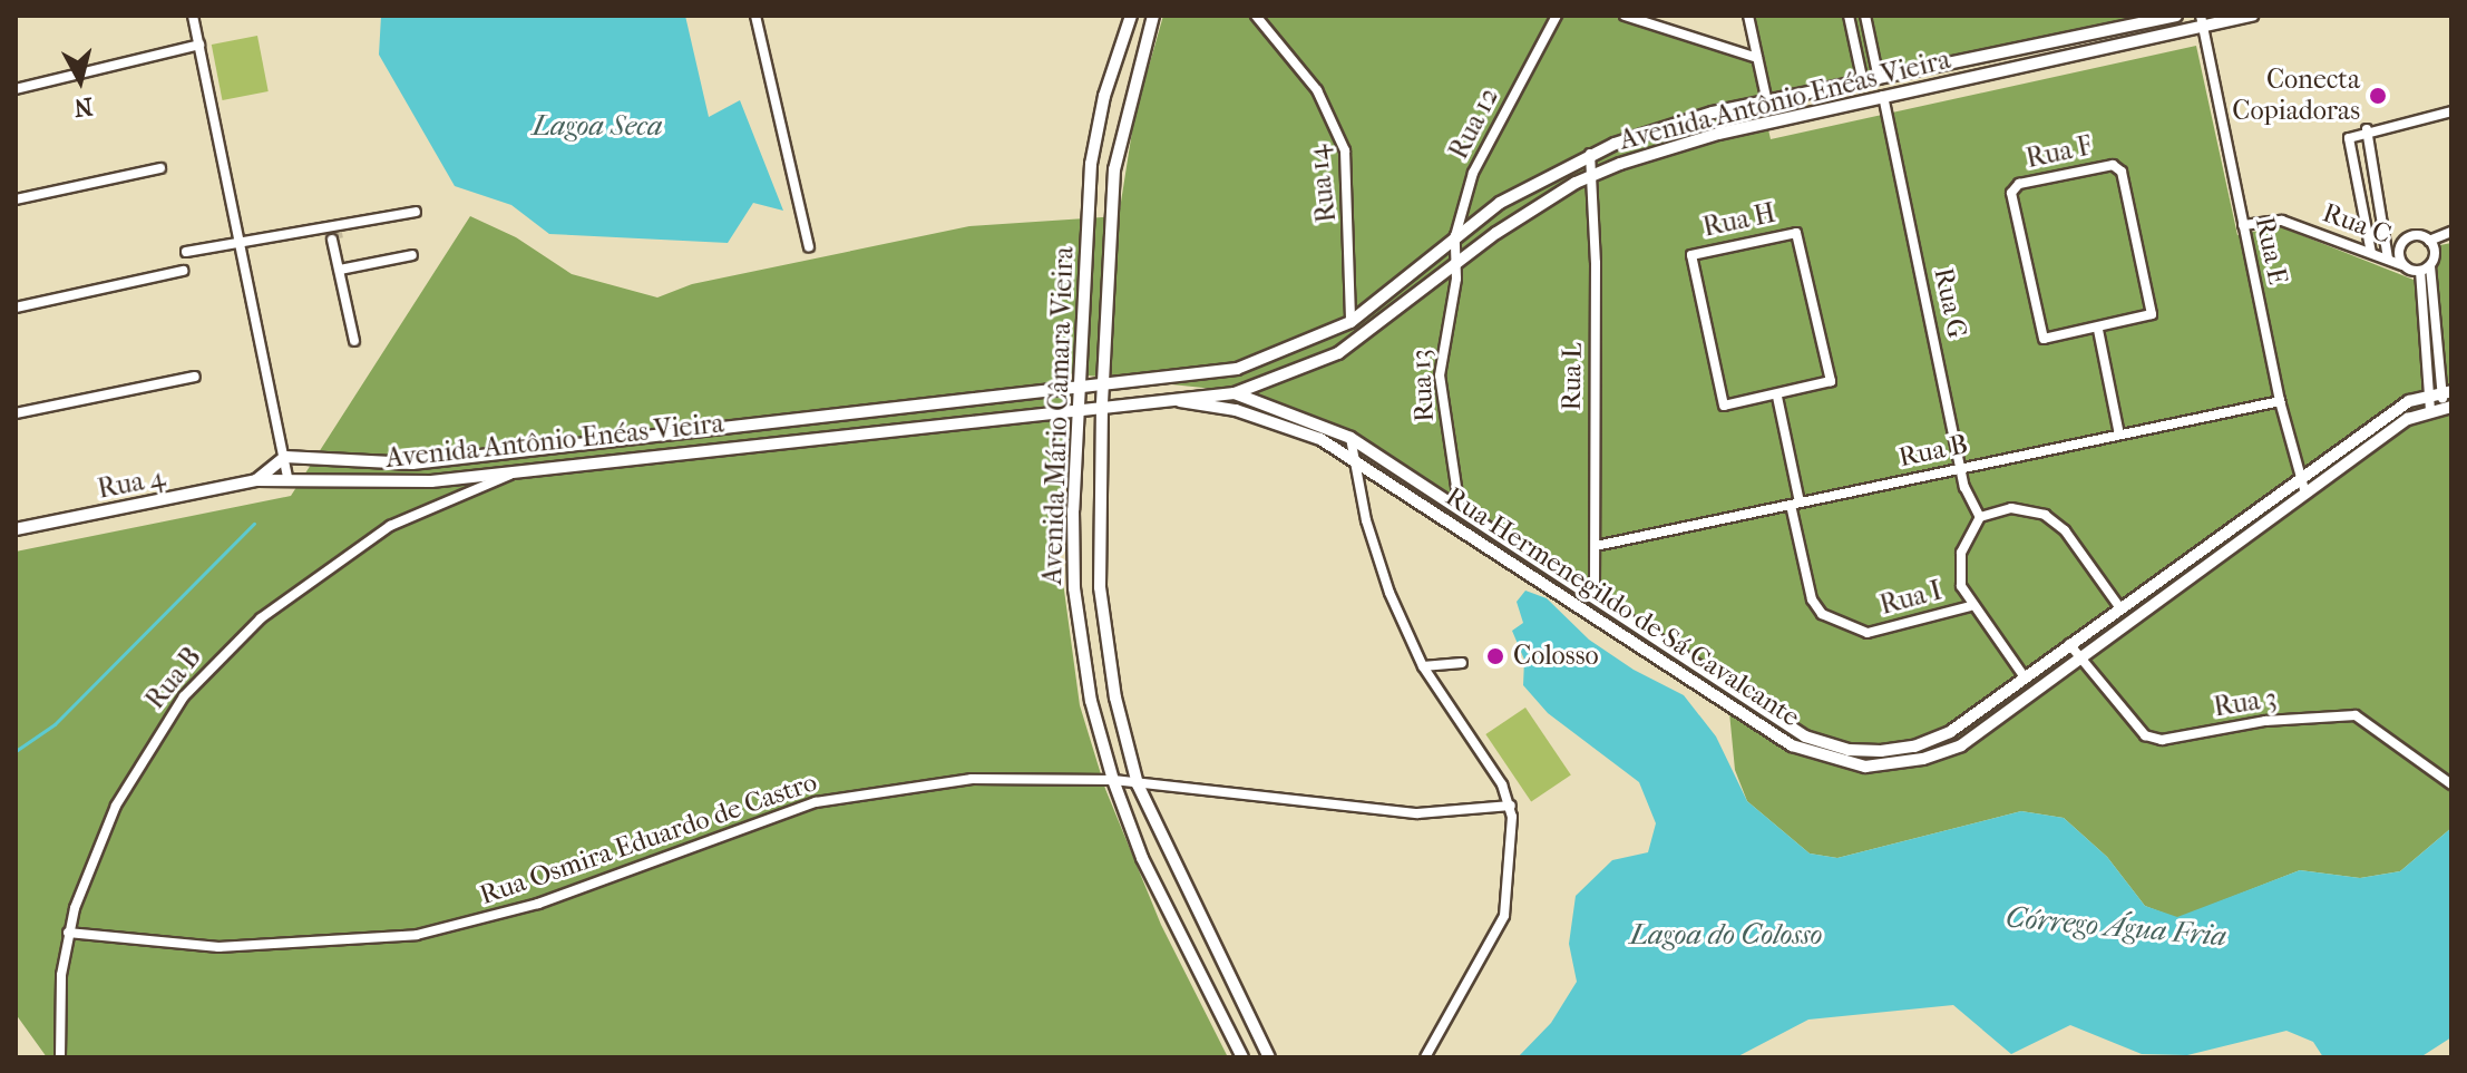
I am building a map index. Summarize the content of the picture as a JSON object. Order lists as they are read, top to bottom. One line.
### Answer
{"streets":{"street":["Avenida Antônio Enéas Vieira","Rua 12","Rua F","Rua 14","Rua H","Rua C","Rua E","Rua G","Rua L","Rua 13","Avenida Mário Câmara Vieira","Rua B","Rua 4","Rua I","Rua Hermenegildo de Sá Cavalcante","Rua 3","Rua Osmira Eduardo de Castro"]},"crossings":[["Avenida Antônio Enéas Vieira","Rua 12"],["Avenida Antônio Enéas Vieira","Rua 14"],["Avenida Antônio Enéas Vieira","Rua E"],["Avenida Antônio Enéas Vieira","Rua G"],["Avenida Antônio Enéas Vieira","Rua L"],["Avenida Antônio Enéas Vieira","Rua 13"],["Avenida Antônio Enéas Vieira","Avenida Mário Câmara Vieira"],["Avenida Antônio Enéas Vieira","Rua B"],["Avenida Antônio Enéas Vieira","Rua 4"],["Avenida Antônio Enéas Vieira","Rua Hermenegildo de Sá Cavalcante"],["Rua 12","Rua 13"],["Rua C","Rua E"],["Rua E","Rua B"],["Rua E","Rua Hermenegildo de Sá Cavalcante"],["Rua G","Rua B"],["Rua L","Rua B"],["Rua L","Rua Hermenegildo de Sá Cavalcante"],["Rua 13","Rua Hermenegildo de Sá Cavalcante"],["Avenida Mário Câmara Vieira","Rua Osmira Eduardo de Castro"],["Rua B","Rua I"],["Rua B","Rua Osmira Eduardo de Castro"],["Rua Hermenegildo de Sá Cavalcante","Rua 3"]],"water":["Lagoa Seca","Córrego Água Fria","Lagoa do Colosso"],"places":["Conecta Copiadoras","Colosso"],"north":"bottom"}
